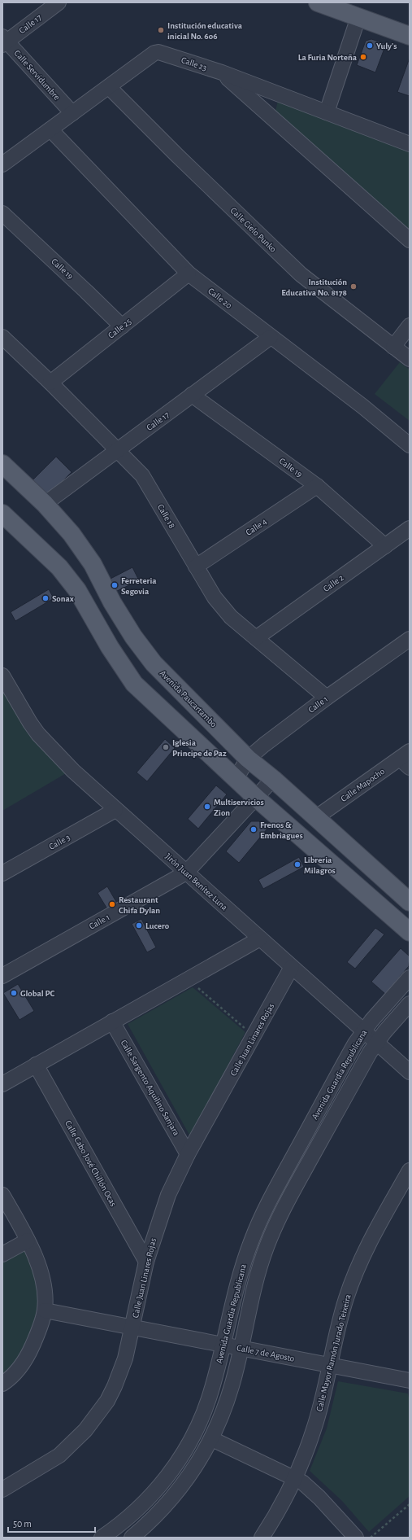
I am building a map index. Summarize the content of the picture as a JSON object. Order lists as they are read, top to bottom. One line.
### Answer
{"streets":{"main road":["Avenida Paucartambo"],"street":["Calle 17","Calle 23","Calle Servidumbre","Calle Cielo Punko","Calle 19","Calle 20","Calle 25","Calle 18","Calle 4","Calle 2","Calle 1","Calle Mapocho","Calle 3","Jirón Juan Benítez Luna","Calle Juan Linares Rojas","Avenida Guardia Republicana","Calle Sargento Aquilino Sanjara","Calle Cabo José Chillón Ocas","Calle 7 de Agosto","Calle Mayor Ramón Jurado Teixeira"]},"crossings":[["Calle 17","Calle Servidumbre"],["Calle 17","Calle 19"],["Calle 17","Calle 20"],["Calle 17","Calle 18"],["Calle 17","Avenida Paucartambo"],["Calle 23","Calle Servidumbre"],["Calle 23","Calle Cielo Punko"],["Calle 23","Calle 20"],["Calle 19","Calle 25"],["Calle 19","Calle 4"],["Calle 19","Calle 2"],["Calle 20","Calle 25"],["Calle 25","Calle 18"],["Calle 18","Calle 4"],["Calle 18","Calle 2"],["Calle 18","Calle 1"],["Avenida Paucartambo","Calle 1"],["Avenida Paucartambo","Calle Mapocho"],["Calle 1","Jirón Juan Benítez Luna"],["Calle 3","Jirón Juan Benítez Luna"],["Jirón Juan Benítez Luna","Calle Juan Linares Rojas"],["Jirón Juan Benítez Luna","Avenida Guardia Republicana"],["Calle Juan Linares Rojas","Calle Sargento Aquilino Sanjara"],["Calle Juan Linares Rojas","Calle Cabo José Chillón Ocas"],["Calle Juan Linares Rojas","Calle 7 de Agosto"],["Avenida Guardia Republicana","Calle 7 de Agosto"],["Calle 7 de Agosto","Calle Mayor Ramón Jurado Teixeira"]],"places":["Institución educativa inicial No. 606","Yuly's","La Furia Norteña","Institución Educativa No. 8178","Ferreteria Segovia","Sonax","Iglesia Principe de Paz","Multiservicios Zion","Frenos & Embriagues","Libreria Milagros","Restaurant Chifa Dylan","Lucero","Global PC"],"scale_bar":"50 m"}
